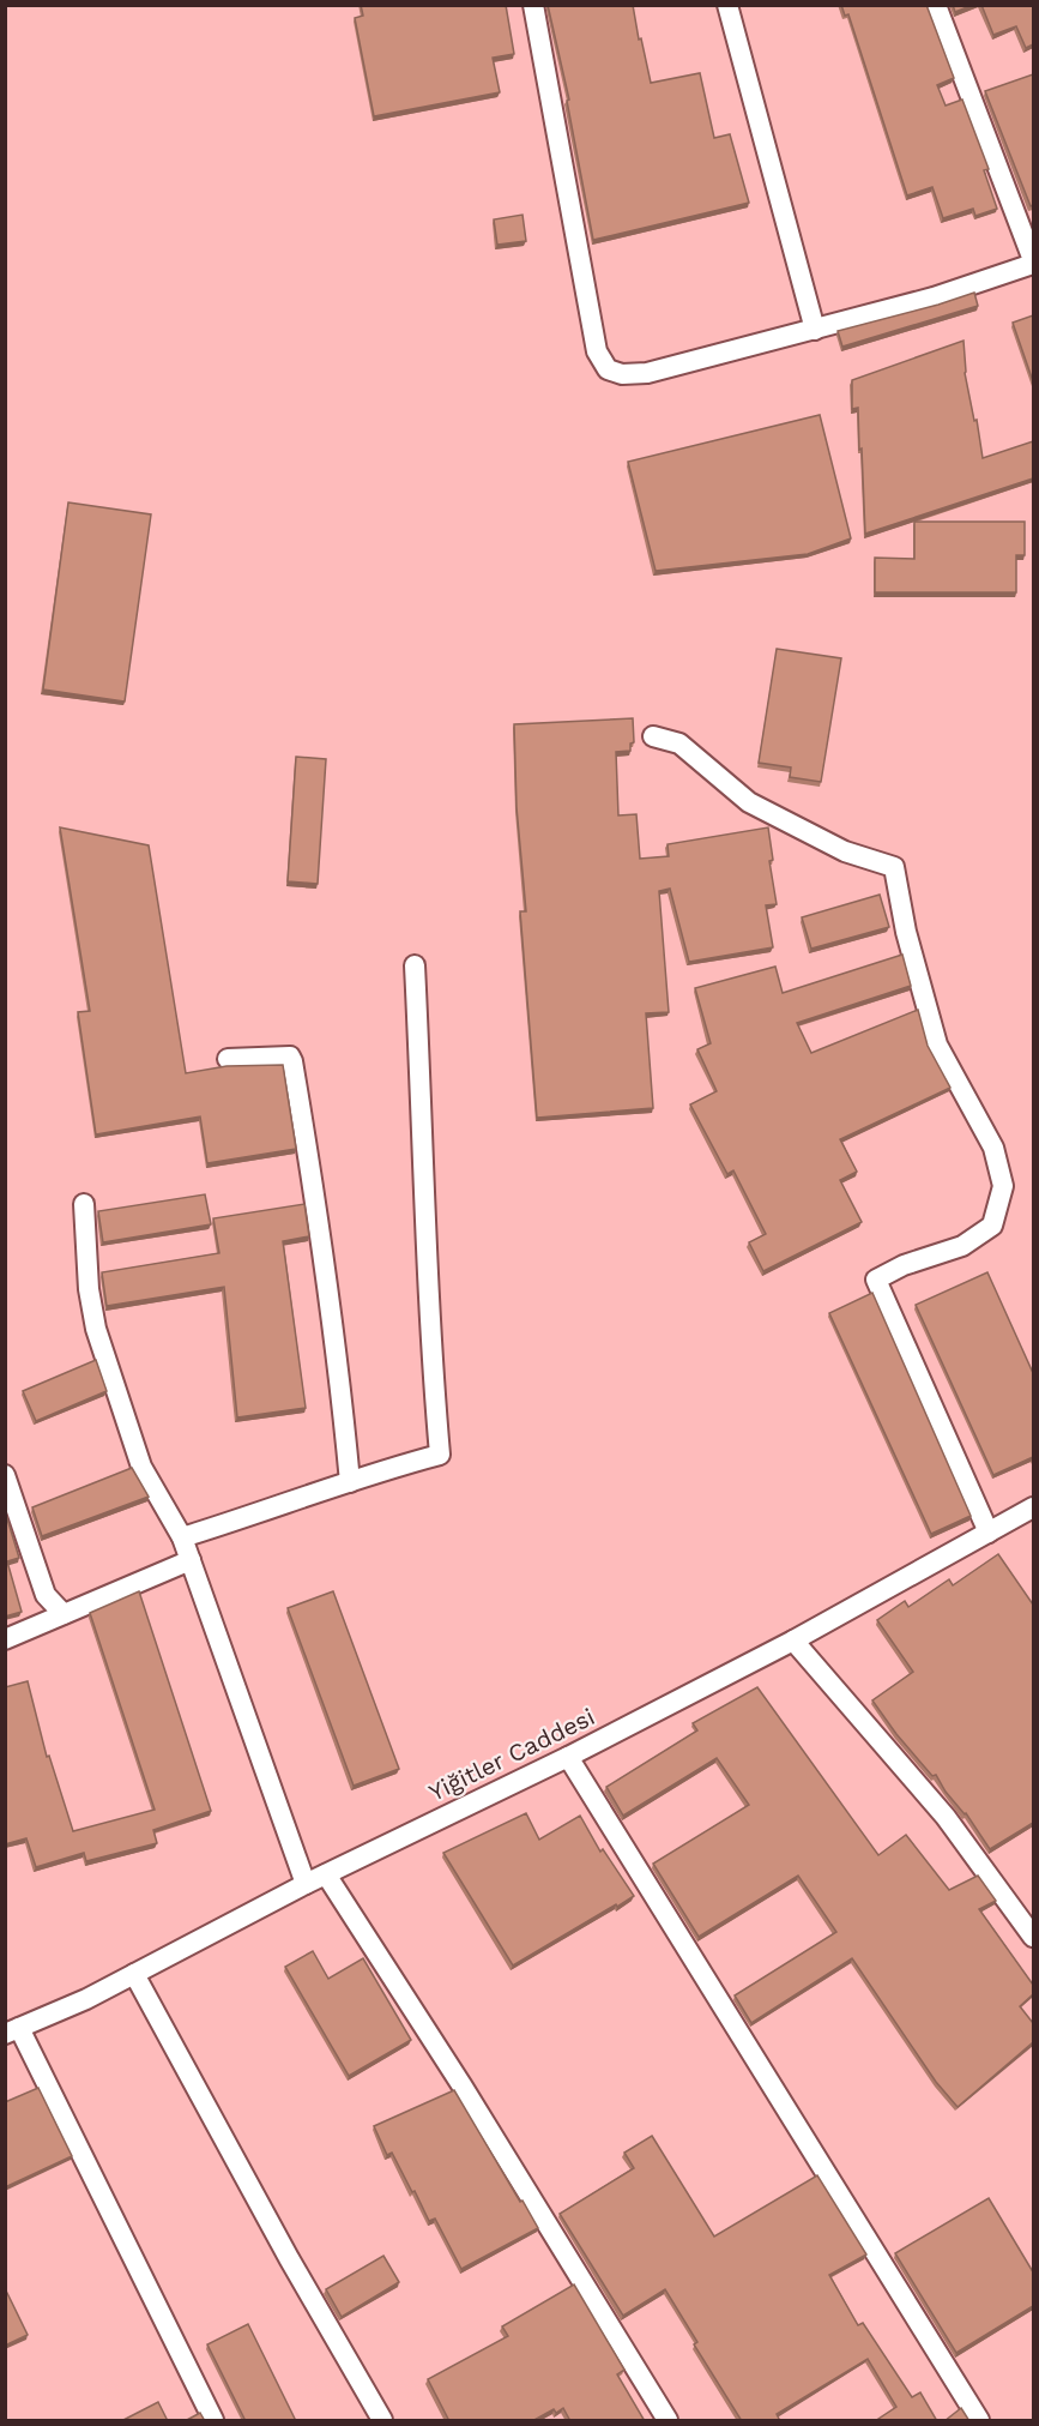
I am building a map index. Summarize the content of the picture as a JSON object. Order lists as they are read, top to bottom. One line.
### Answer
{"streets":{"street":["Yiğitler Caddesi"]}}
